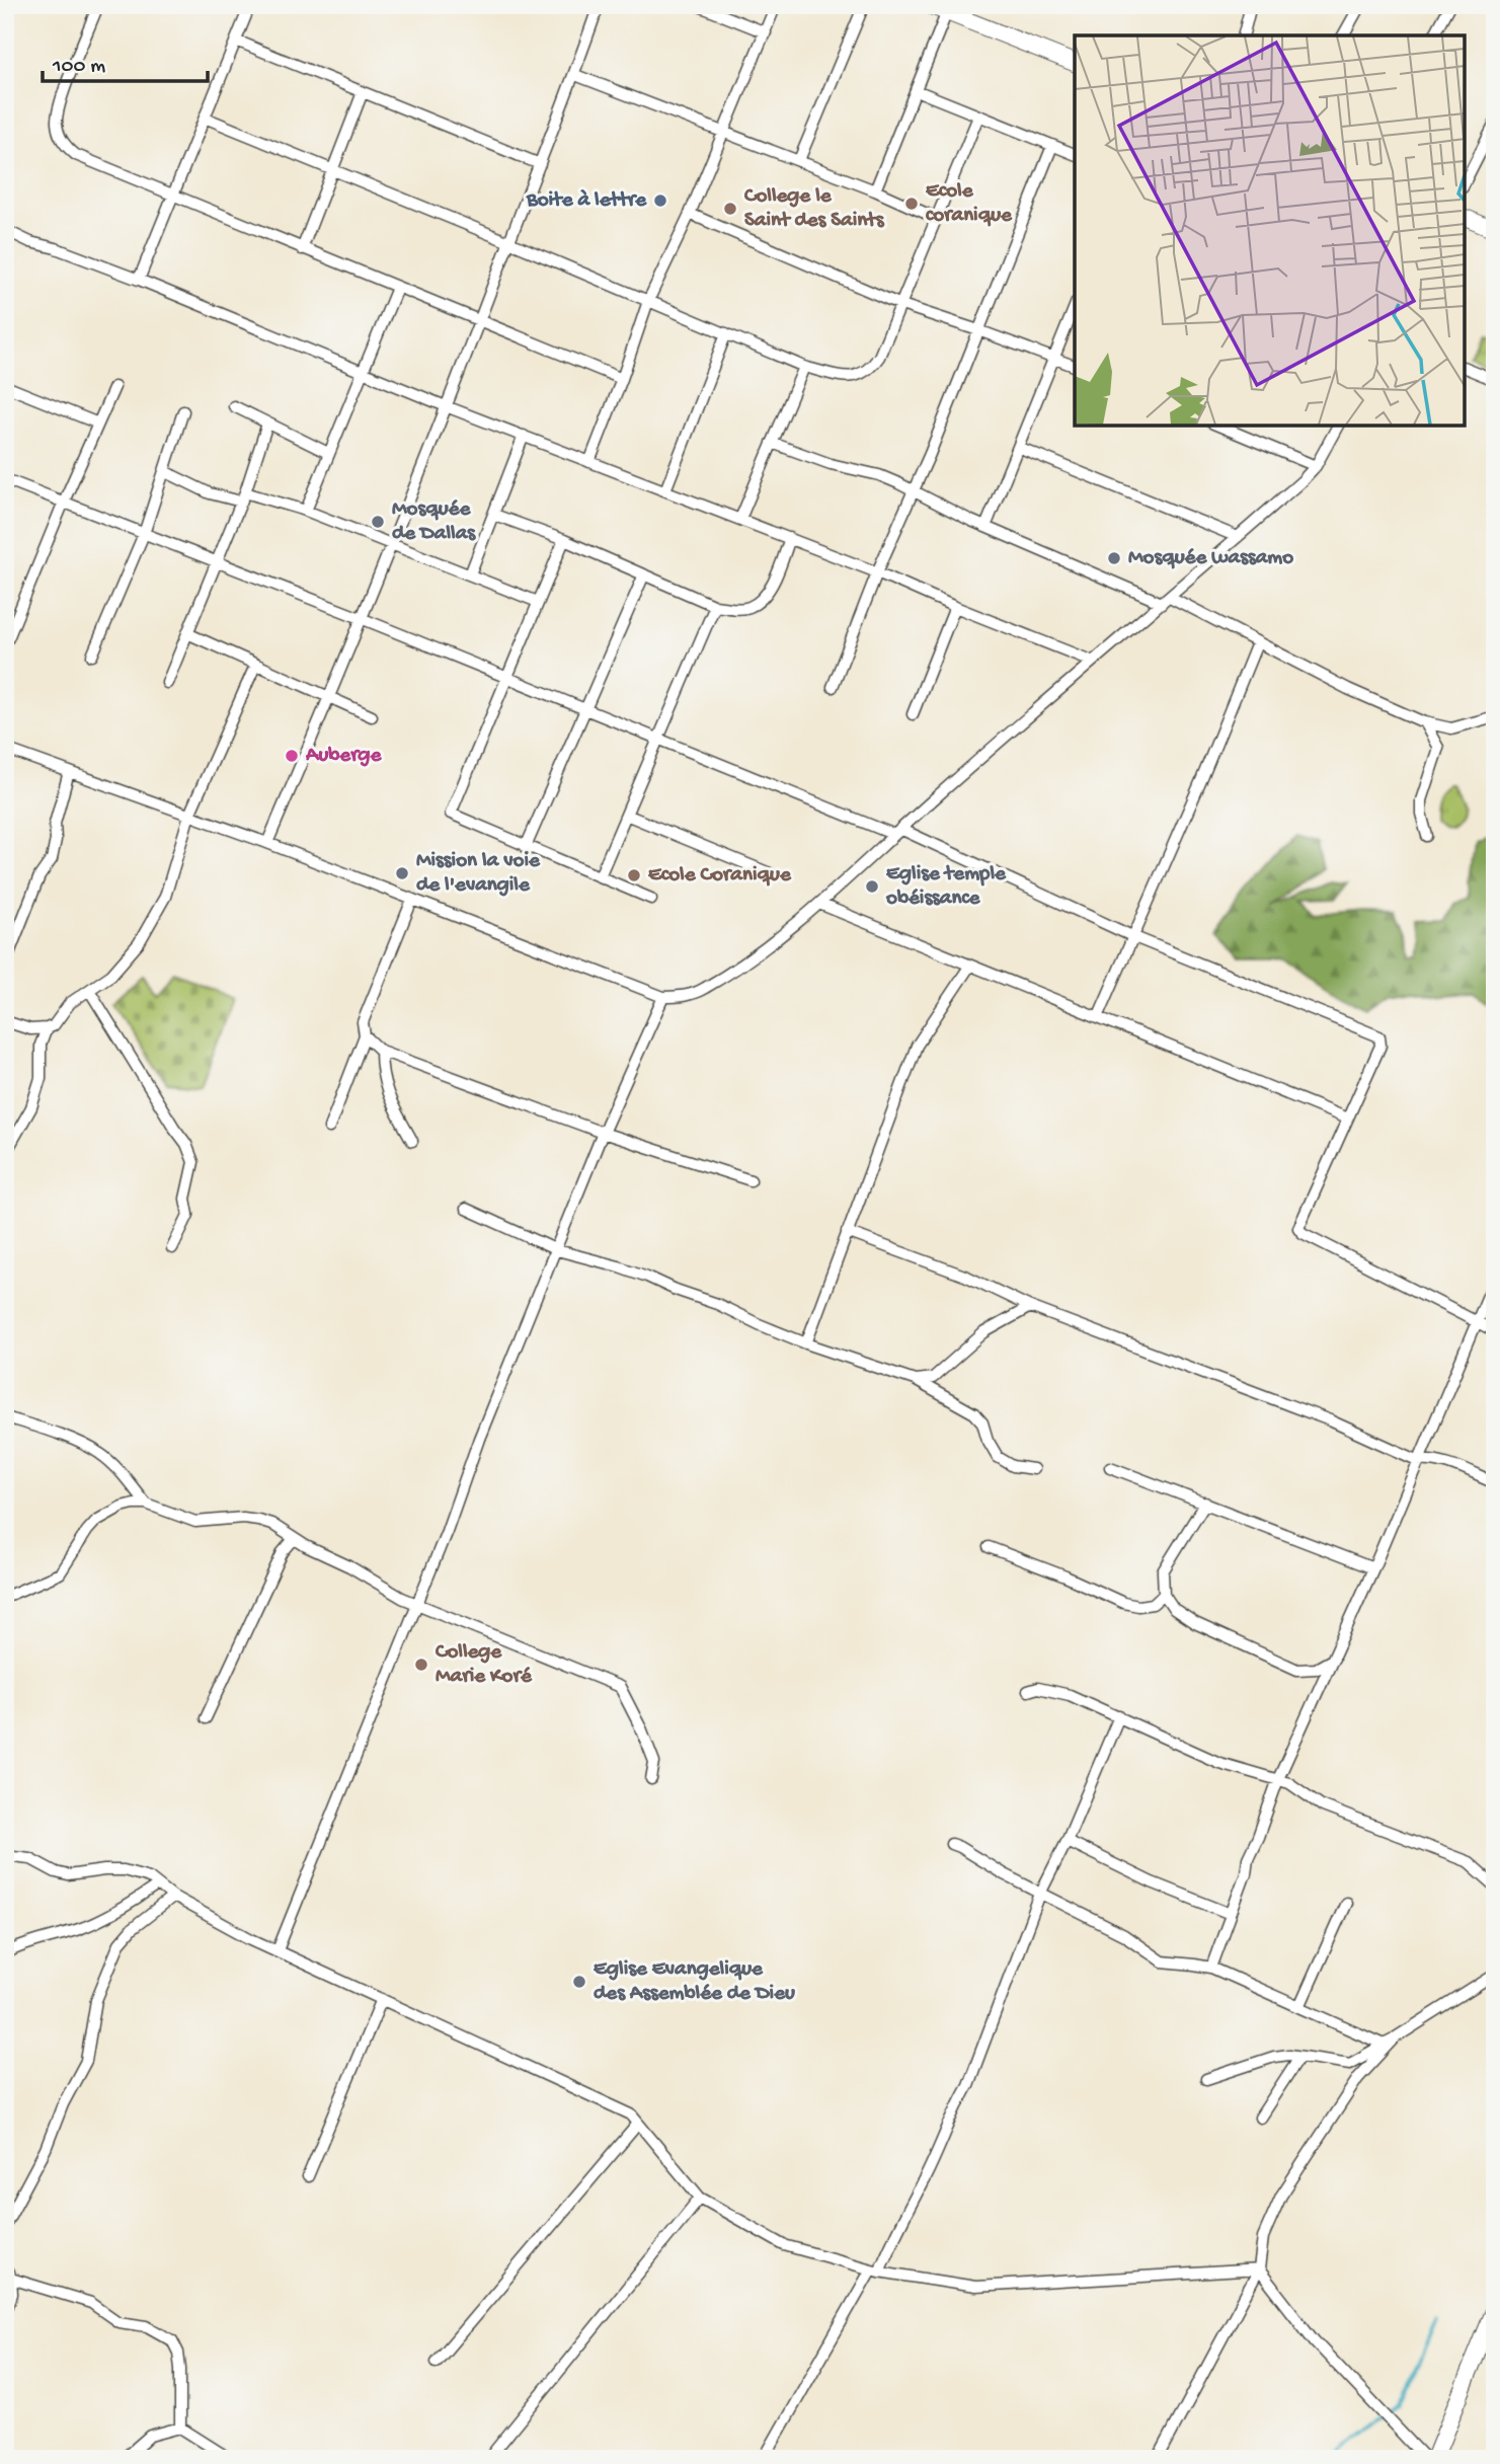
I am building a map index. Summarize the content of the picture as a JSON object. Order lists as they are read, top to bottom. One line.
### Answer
{"places":["Boite à lettre","Ecole coranique","College le Saint des Saints","Mosquée de Dallas","Mosquée wassamo","Auberge","Mission la voie de l'evangile","Ecole Coranique","Eglise temple obéissance","College Marie Koré","Eglise Evangelique des Assemblée de Dieu"],"scale_bar":"100 m"}
